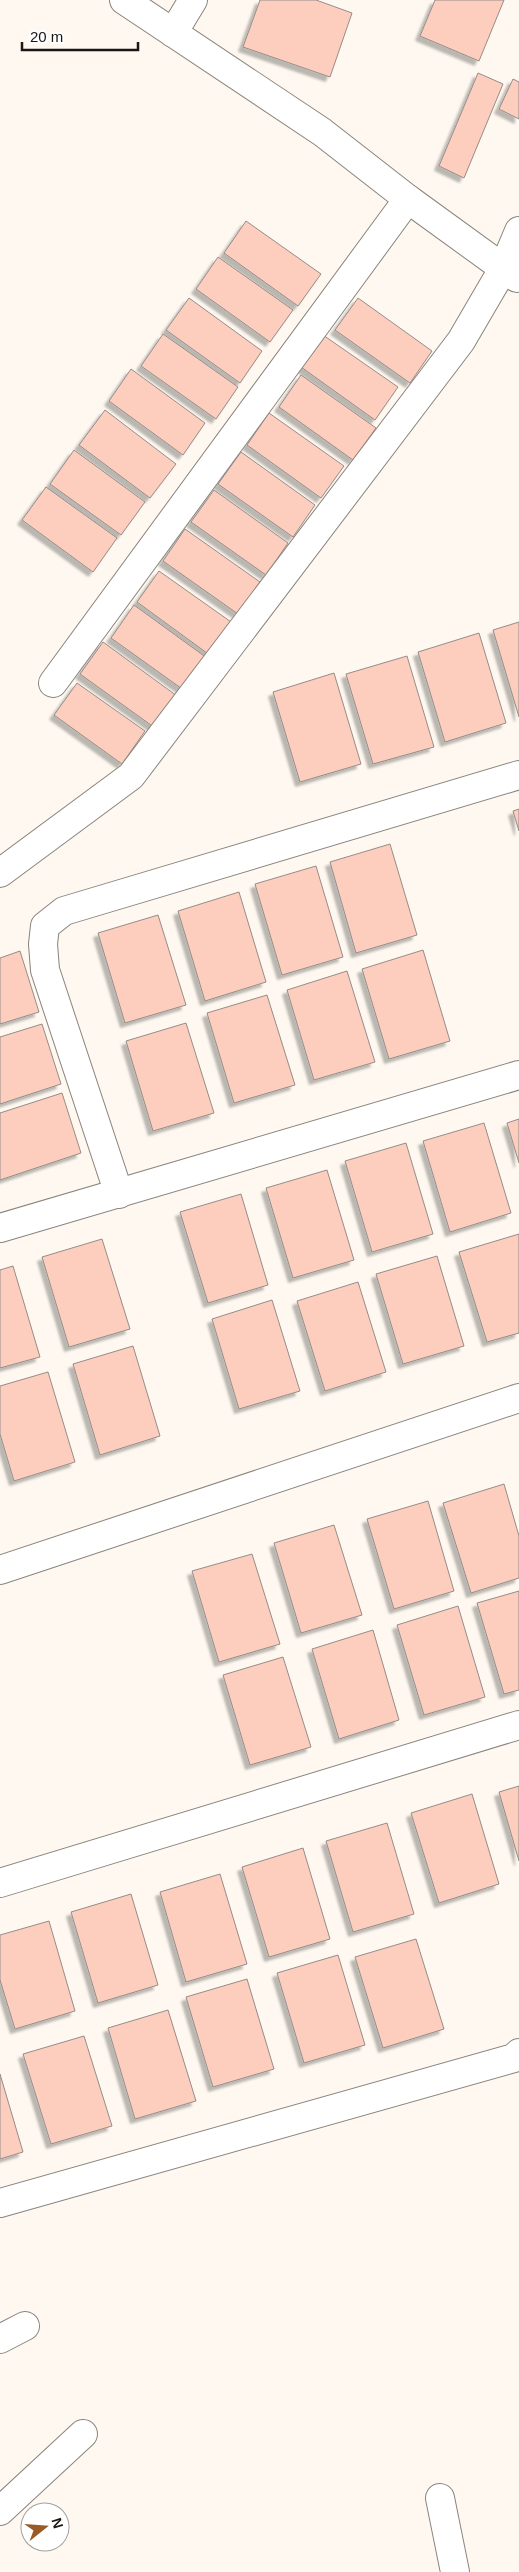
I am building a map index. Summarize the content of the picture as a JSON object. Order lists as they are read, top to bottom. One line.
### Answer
{"scale_bar":"20 m","north":"right"}
